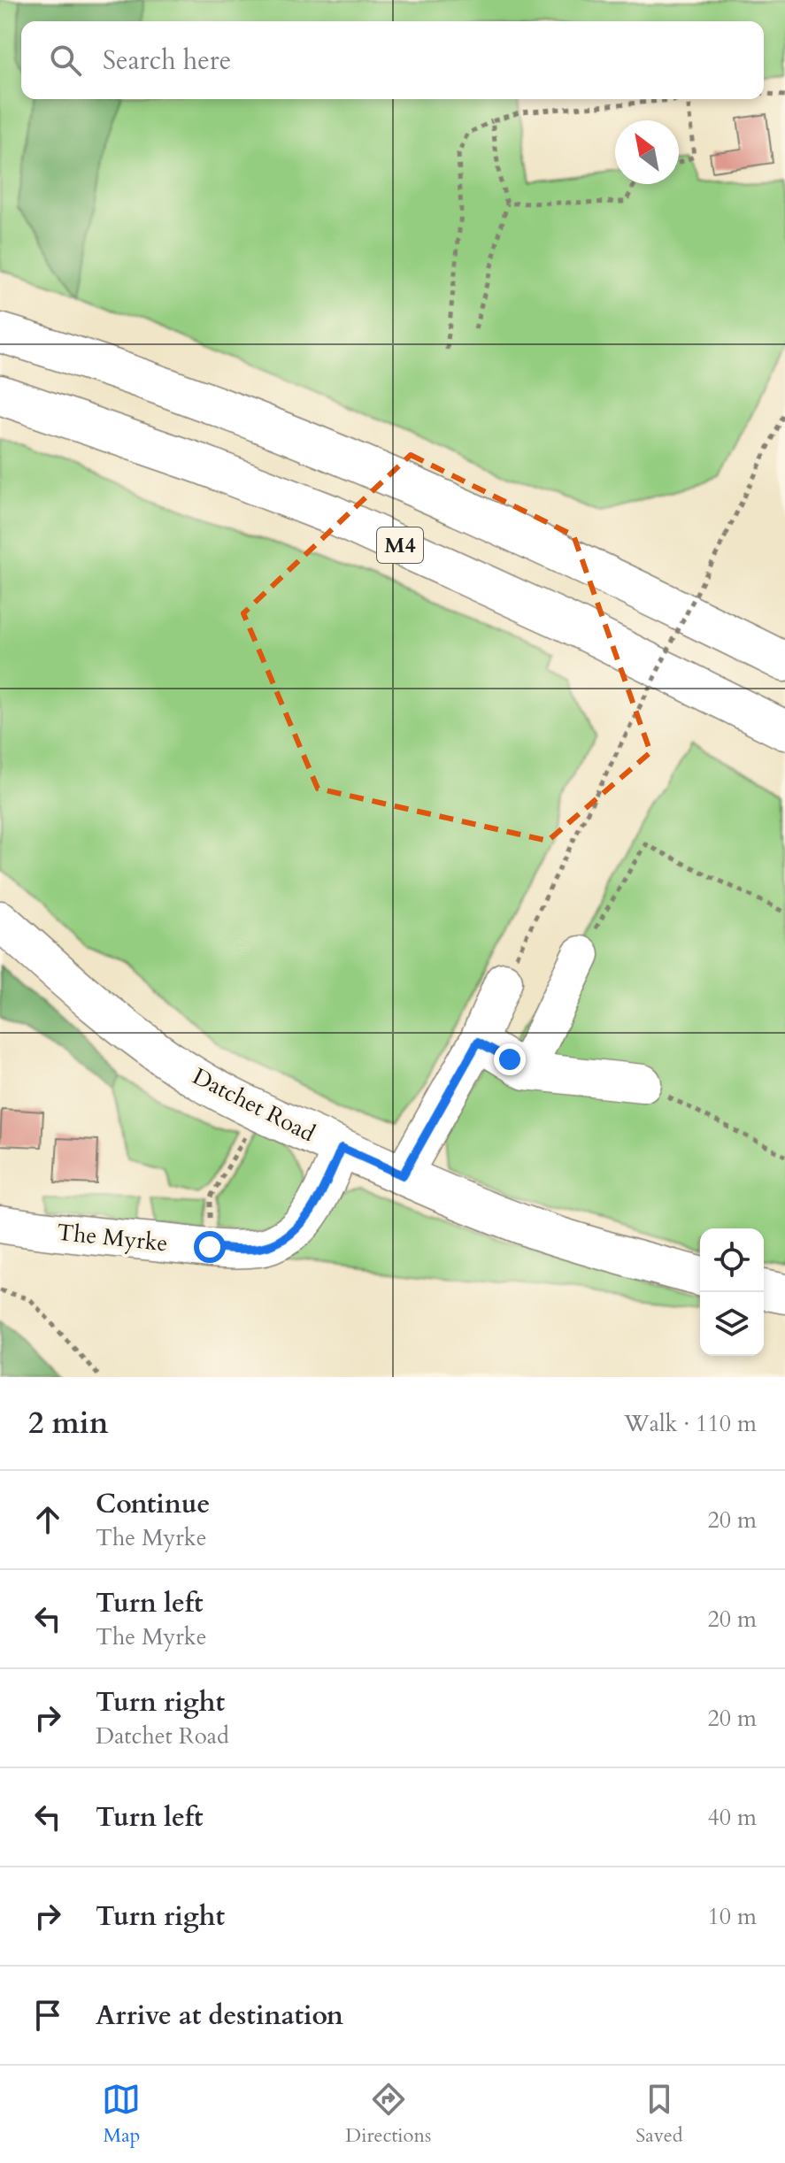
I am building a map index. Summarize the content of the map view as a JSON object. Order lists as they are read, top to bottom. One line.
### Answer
{"streets":{"main road":["M4","Datchet Road"],"street":["The Myrke"]},"crossings":[["Datchet Road","The Myrke"]],"north":"top left","page":{"search":"Search here","heading":["2 min","Walk · 110 m"],"list":[["Continue","The Myrke","20 m"],["Turn left","The Myrke","20 m"],["Turn right","Datchet Road","20 m"],["Turn left","40 m"],["Turn right","10 m"],"Arrive at destination"],"nav":["Map","Directions","Saved"]}}
